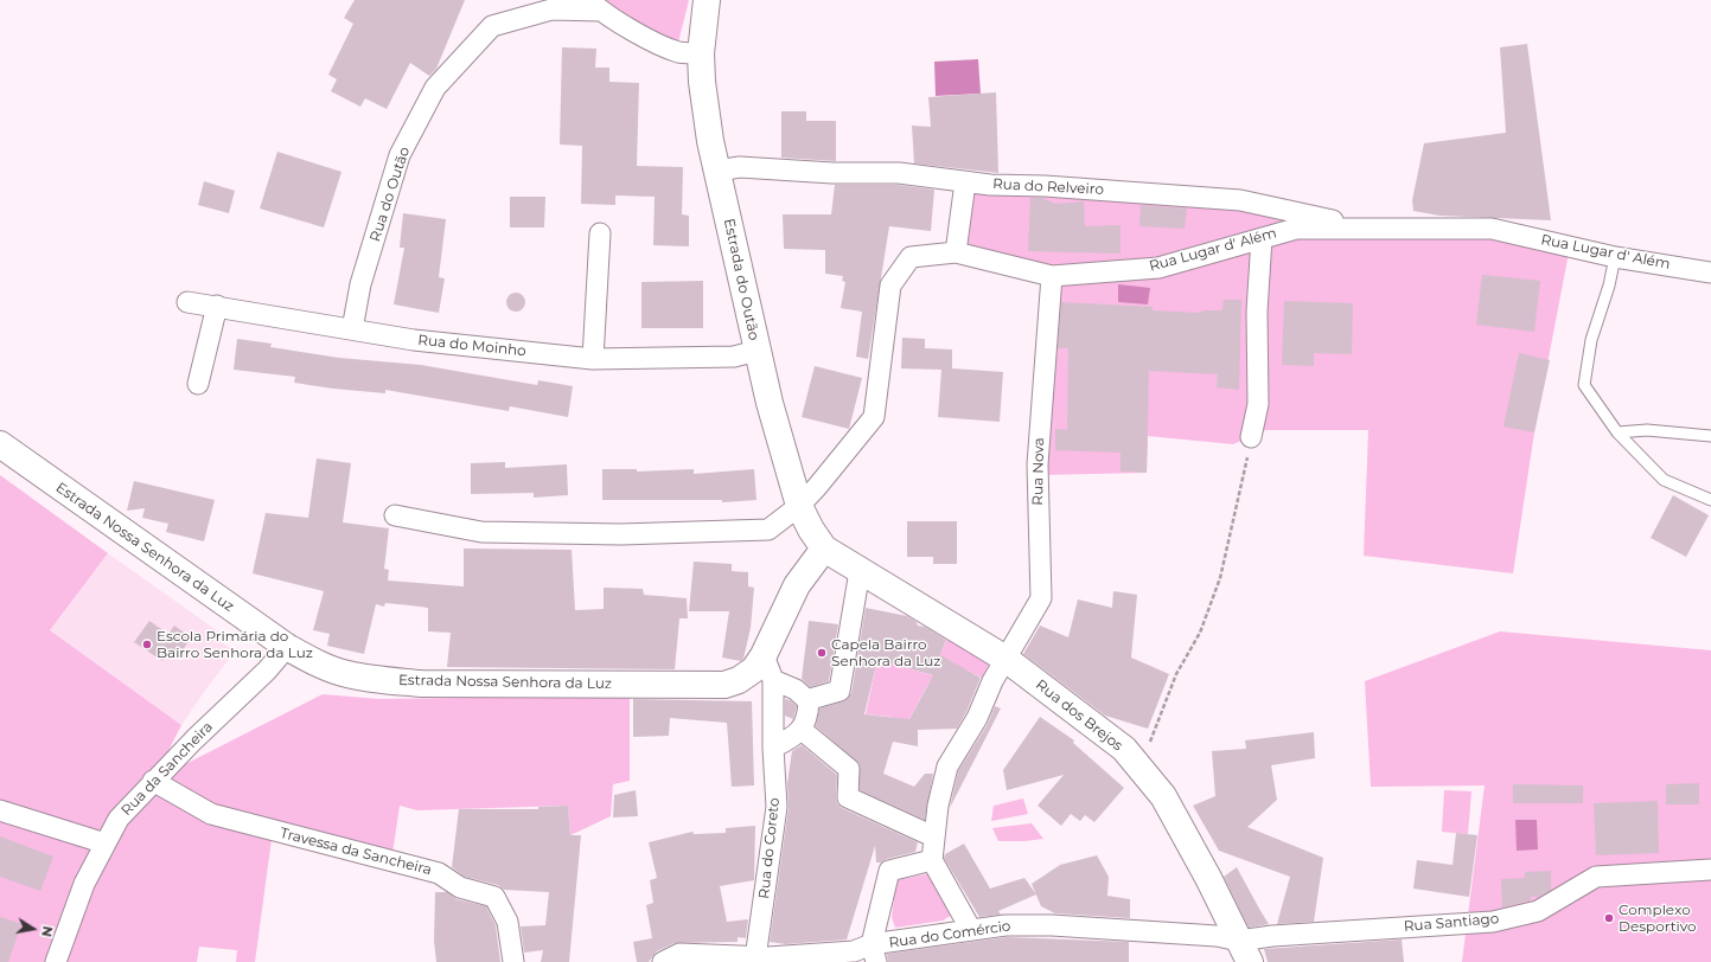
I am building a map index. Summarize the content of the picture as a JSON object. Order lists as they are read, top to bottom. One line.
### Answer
{"streets":{"street":["Rua do Relveiro","Rua do Outão","Rua Lugar d' Além","Estrada do Outão","Rua do Moinho","Rua Nova","Estrada Nossa Senhora da Luz","Rua dos Brejos","Rua da Sancheira","Rua do Coreto","Travessa da Sancheira","Rua Santiago","Rua do Comércio"]},"crossings":[["Rua do Relveiro","Rua Lugar d' Além"],["Rua do Relveiro","Estrada do Outão"],["Rua do Outão","Rua do Moinho"],["Rua Lugar d' Além","Estrada do Outão"],["Rua Lugar d' Além","Rua Nova"],["Estrada do Outão","Rua do Moinho"],["Estrada do Outão","Rua dos Brejos"],["Rua Nova","Rua dos Brejos"],["Estrada Nossa Senhora da Luz","Rua da Sancheira"],["Estrada Nossa Senhora da Luz","Rua do Coreto"],["Rua dos Brejos","Rua Santiago"],["Rua dos Brejos","Rua do Comércio"],["Rua da Sancheira","Travessa da Sancheira"],["Rua do Coreto","Rua do Comércio"],["Rua Santiago","Rua do Comércio"]],"places":["Escola Primária do Bairro Senhora da Luz","Capela Bairro Senhora da Luz","Complexo Desportivo"],"north":"right"}
